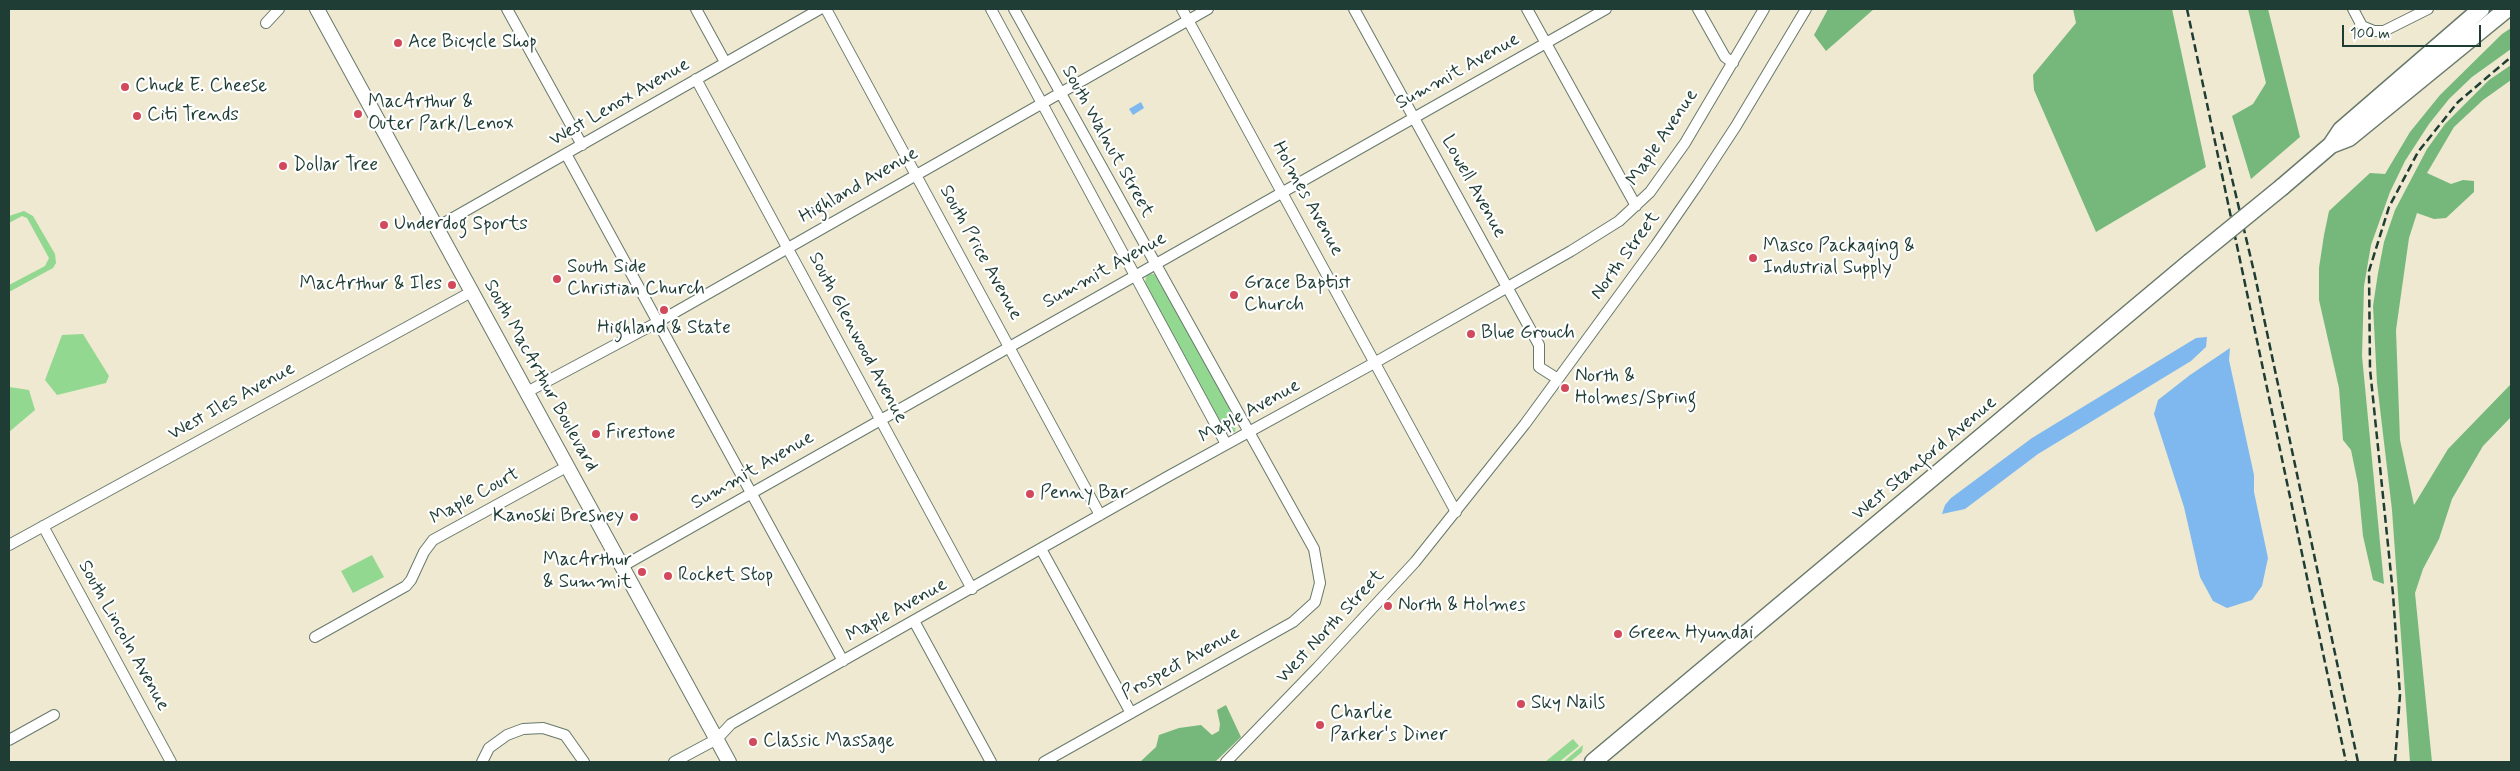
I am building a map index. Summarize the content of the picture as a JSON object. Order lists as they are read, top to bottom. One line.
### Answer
{"streets":{"main road":["South MacArthur Boulevard","West Stanford Avenue"],"street":["Summit Avenue","West Lenox Avenue","Maple Avenue","South Walnut Street","Highland Avenue","Lowell Avenue","Holmes Avenue","South Price Avenue","North Street","South Glenwood Avenue","West Iles Avenue","Maple Court","West North Street","South Lincoln Avenue","Prospect Avenue"]},"crossings":[["Summit Avenue","South Walnut Street"],["Summit Avenue","Lowell Avenue"],["Summit Avenue","Holmes Avenue"],["Summit Avenue","South Price Avenue"],["Summit Avenue","South Glenwood Avenue"],["Summit Avenue","South MacArthur Boulevard"],["West Lenox Avenue","South Glenwood Avenue"],["West Lenox Avenue","South MacArthur Boulevard"],["Maple Avenue","South Walnut Street"],["Maple Avenue","Lowell Avenue"],["Maple Avenue","Holmes Avenue"],["Maple Avenue","South Price Avenue"],["Maple Avenue","South Glenwood Avenue"],["Maple Avenue","South MacArthur Boulevard"],["South Walnut Street","Highland Avenue"],["South Walnut Street","Prospect Avenue"],["Highland Avenue","Holmes Avenue"],["Highland Avenue","South Price Avenue"],["Highland Avenue","South Glenwood Avenue"],["Highland Avenue","South MacArthur Boulevard"],["Lowell Avenue","North Street"],["Holmes Avenue","North Street"],["Holmes Avenue","West North Street"],["North Street","West North Street"],["South MacArthur Boulevard","West Iles Avenue"],["South MacArthur Boulevard","Maple Court"],["West Iles Avenue","South Lincoln Avenue"]],"places":["Ace Bicycle Shop","Chuck E. Cheese","MacArthur & Outer Park/Lenox","Citi Trends","Dollar Tree","Underdog Sports","Masco Packaging & Industrial Supply","South Side Christian Church","MacArthur & Iles","Grace Baptist Church","Highland & State","Blue Grouch","North & Holmes/Spring","Firestone","Penny Bar","Kanoski Bresney","MacArthur & Summit","Rocket Stop","North & Holmes","Green Hyundai","Sky Nails","Charlie Parker's Diner","Classic Massage"],"scale_bar":"100 m"}
